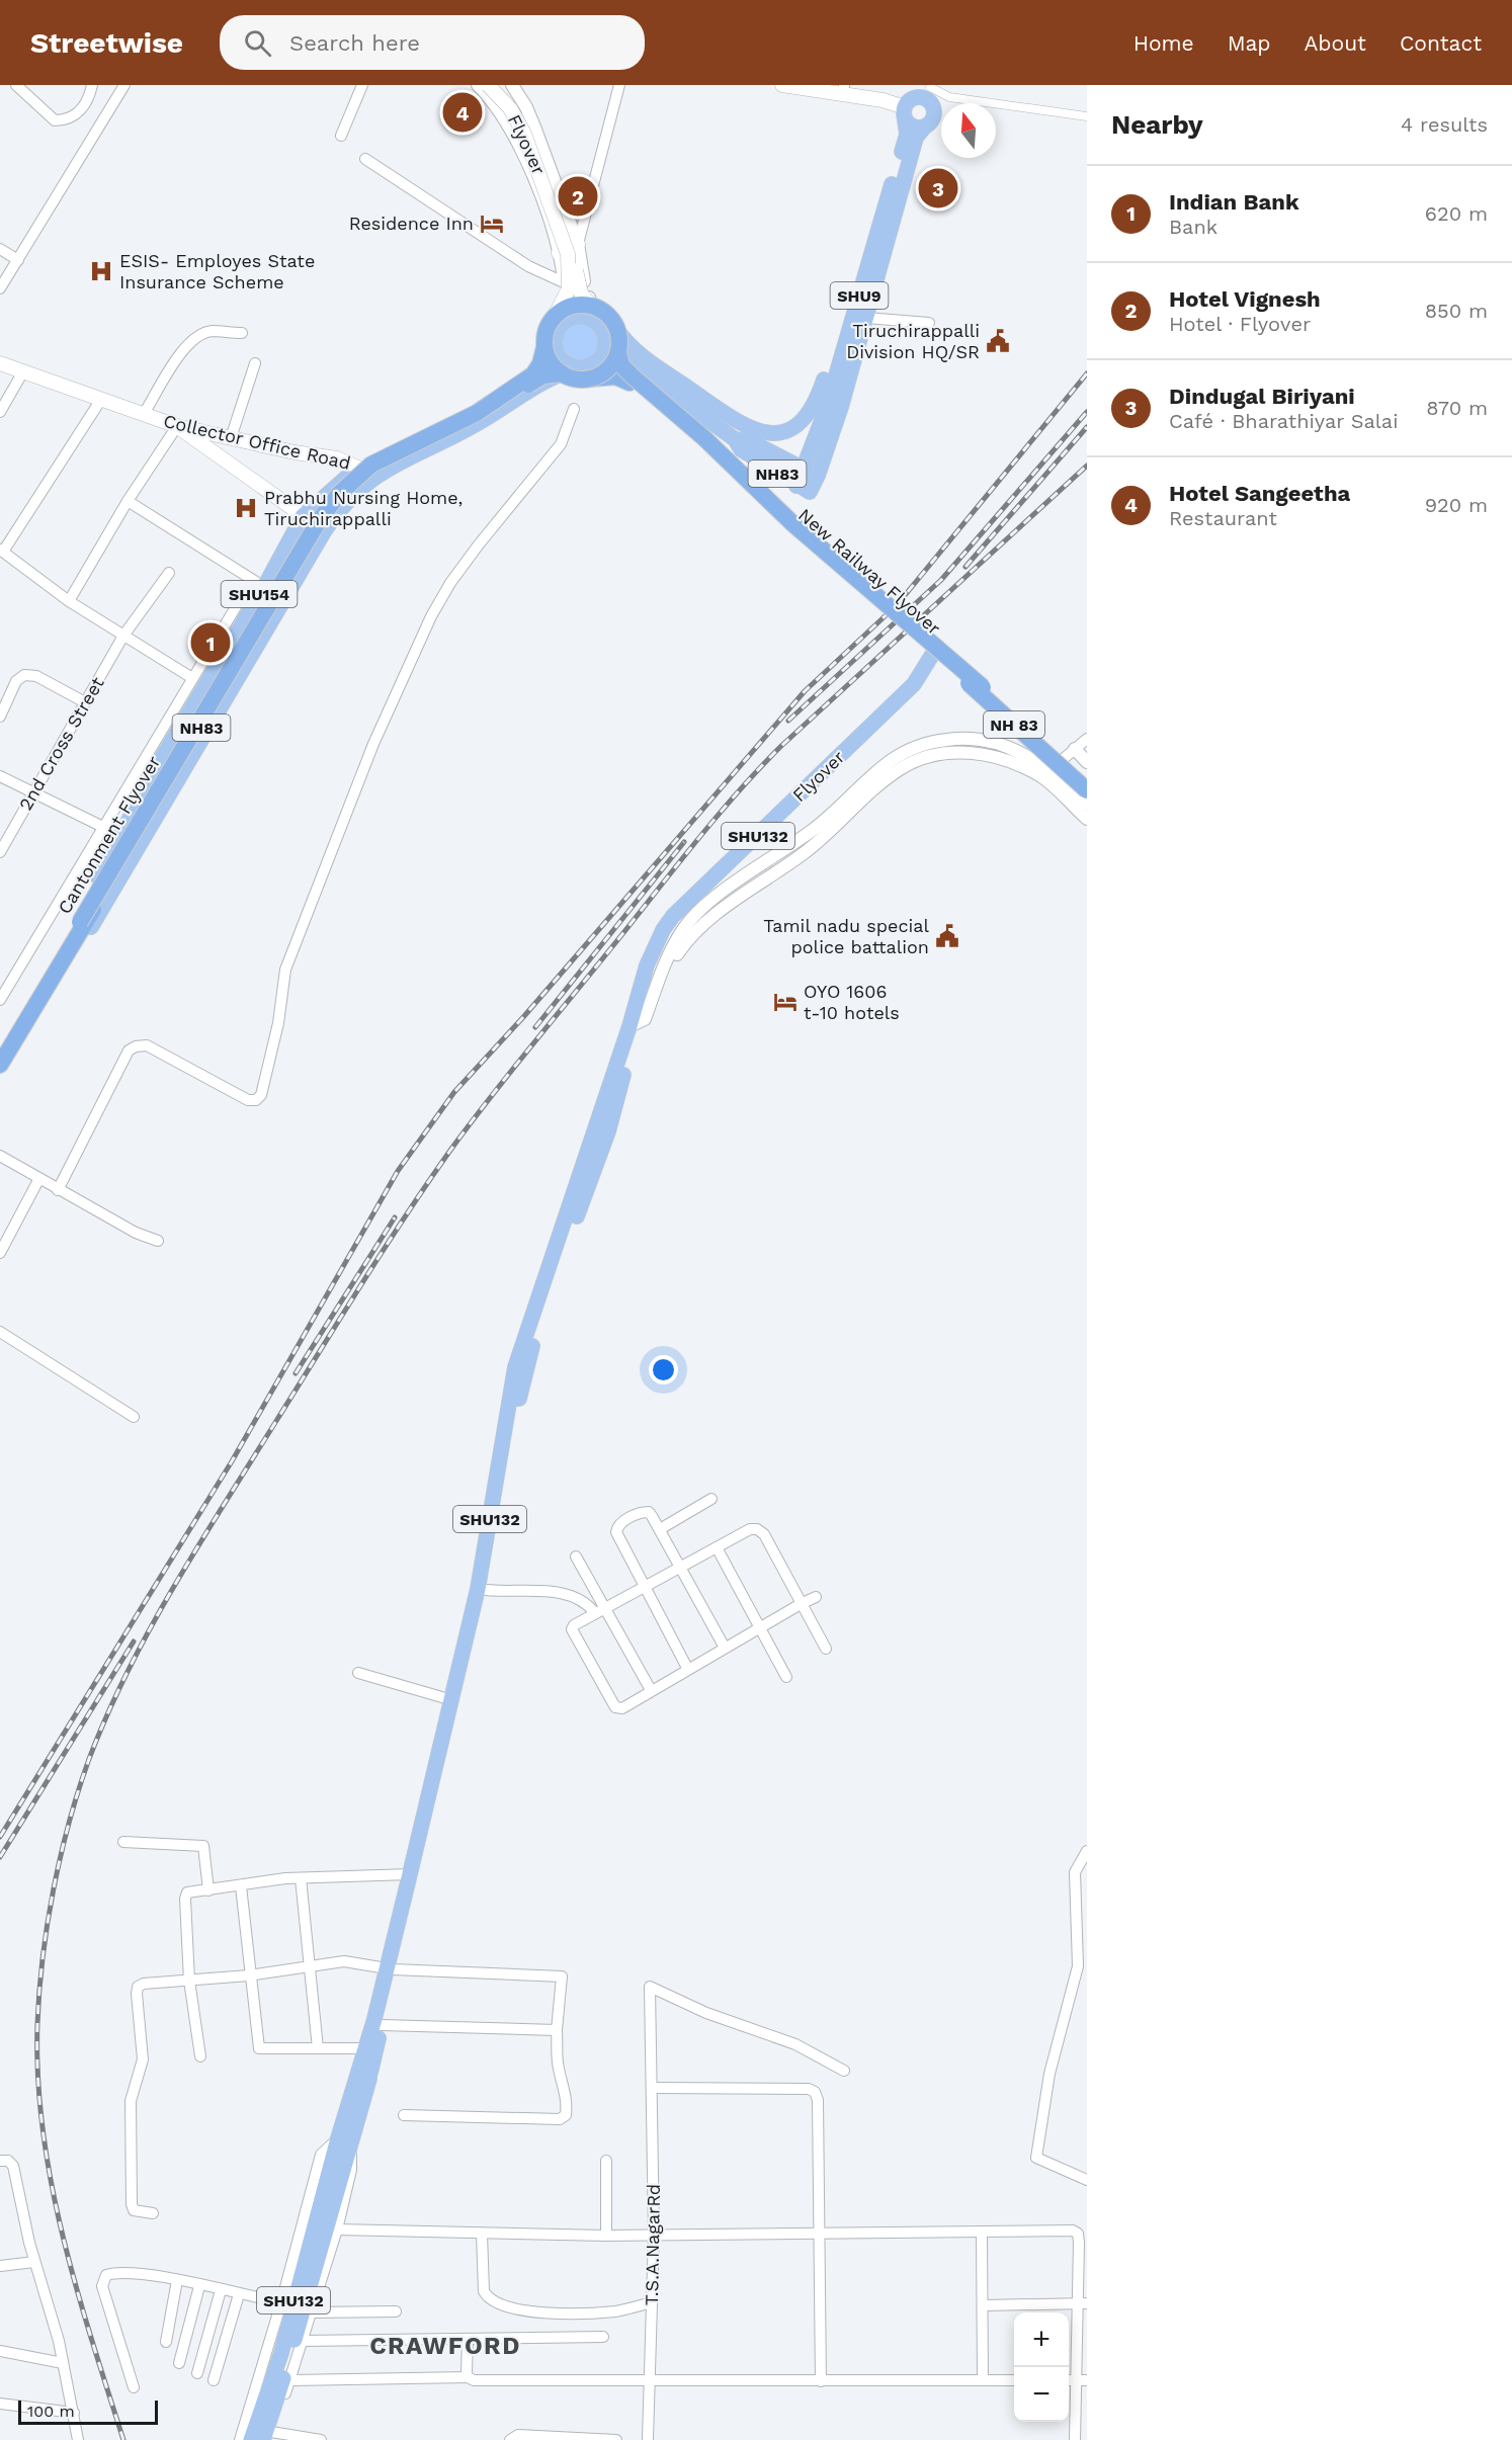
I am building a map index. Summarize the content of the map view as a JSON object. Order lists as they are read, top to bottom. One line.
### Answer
{"streets":{"highway":["NH83","New Railway Flyover","NH 83","Cantonment Flyover"],"main road":["Flyover","SHU9","Collector Office Road","SHU154","SHU132"],"street":["2nd Cross Street","T.S.A.NagarRd"]},"crossings":[["Flyover","NH83"],["Flyover","New Railway Flyover"],["Flyover","SHU154"],["Flyover","Cantonment Flyover"],["Flyover","SHU132"],["SHU9","NH83"],["Collector Office Road","NH83"],["Collector Office Road","SHU154"],["NH83","New Railway Flyover"],["NH83","SHU154"],["NH83","Cantonment Flyover"],["New Railway Flyover","SHU154"],["New Railway Flyover","Cantonment Flyover"],["SHU154","Cantonment Flyover"]],"districts":["CRAWFORD"],"places":{"hotel":["Residence Inn","OYO 1606 t-10 hotels"],"hospital":["ESIS- Employes State Insurance Scheme","Prabhu Nursing Home, Tiruchirappalli"],"public building":["Tiruchirappalli Division HQ/SR","Tamil nadu special police battalion"]},"scale_bar":"100 m","north":"top","page":{"header":"Streetwise","search":"Search here","nav":["Home","Map","About","Contact"],"heading":["Nearby","4 results"],"pins":["4","3","2","1"],"list":[{"mark":"1","name":"Indian Bank","note":"Bank","value":"620 m"},{"mark":"2","name":"Hotel Vignesh","note":"Hotel · Flyover","value":"850 m"},{"mark":"3","name":"Dindugal Biriyani","note":"Café · Bharathiyar Salai","value":"870 m"},{"mark":"4","name":"Hotel Sangeetha","note":"Restaurant","value":"920 m"}],"map_buttons":["+","−"],"scale":"100 m"}}
